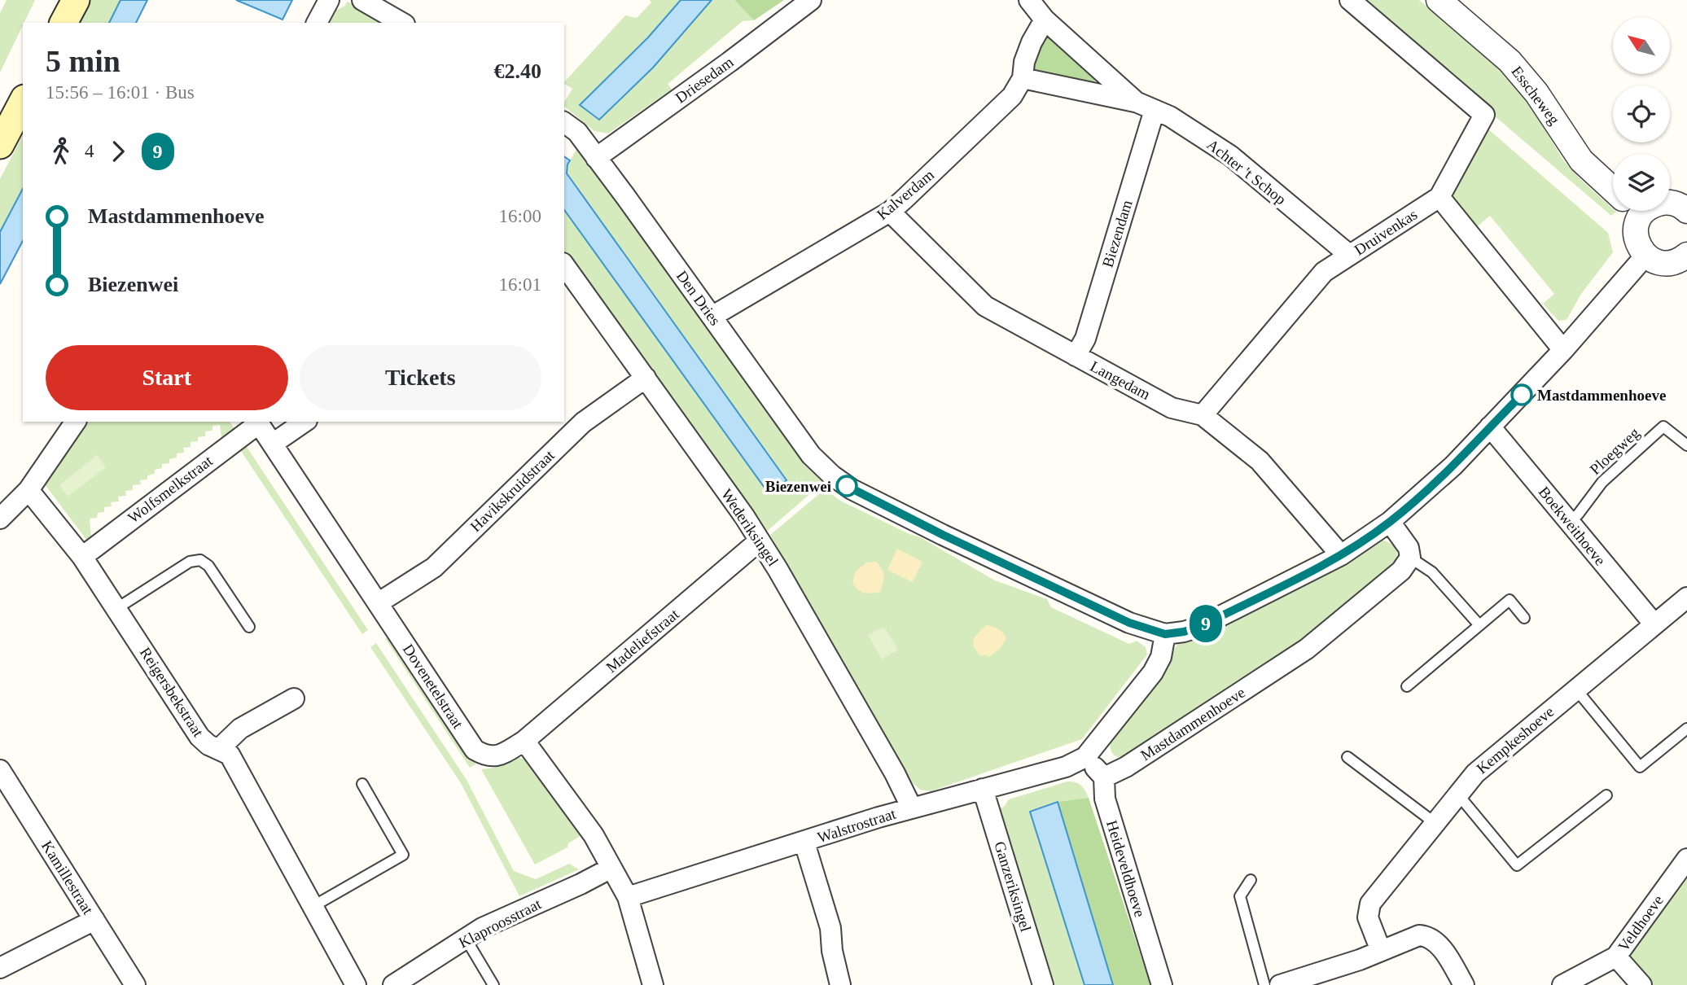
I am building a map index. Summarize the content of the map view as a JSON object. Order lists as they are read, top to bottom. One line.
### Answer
{"streets":{"street":["Driesedam","Esscheweg","Achter 't Schop","Kalverdam","Druivenkas","Biezendam","Den Dries","Langedam","Wolfsmelkstraat","Havikskruidstraat","Boekweithoeve","Wederiksingel","Madeliefstraat","Dovenetelstraat","Reigersbekstraat","Mastdammenhoeve","Kempkeshoeve","Walstrostraat","Heideveldhoeve","Kamillestraat","Ganzeriksingel","Klaproosstraat","Veldhoeve"],"lane":["Ploegweg"]},"crossings":[["Driesedam","Den Dries"],["Achter 't Schop","Kalverdam"],["Achter 't Schop","Druivenkas"],["Achter 't Schop","Biezendam"],["Kalverdam","Den Dries"],["Kalverdam","Langedam"],["Druivenkas","Langedam"],["Biezendam","Langedam"],["Ploegweg","Boekweithoeve"],["Wolfsmelkstraat","Dovenetelstraat"],["Wolfsmelkstraat","Reigersbekstraat"],["Havikskruidstraat","Wederiksingel"],["Havikskruidstraat","Dovenetelstraat"],["Boekweithoeve","Kempkeshoeve"],["Wederiksingel","Madeliefstraat"],["Wederiksingel","Walstrostraat"],["Madeliefstraat","Dovenetelstraat"],["Mastdammenhoeve","Heideveldhoeve"],["Walstrostraat","Ganzeriksingel"]],"places":["Mastdammenhoeve","Biezenwei"],"lines":["bus line 9"],"north":"top left","page":{"on_map":"9","heading":["5 min","15:56 – 16:01 · Bus","€2.40"],"legs":["4","9"],"list":[{"name":"Mastdammenhoeve","value":"16:00"},{"name":"Biezenwei","value":"16:01"}],"buttons":["Start","Tickets"]}}
